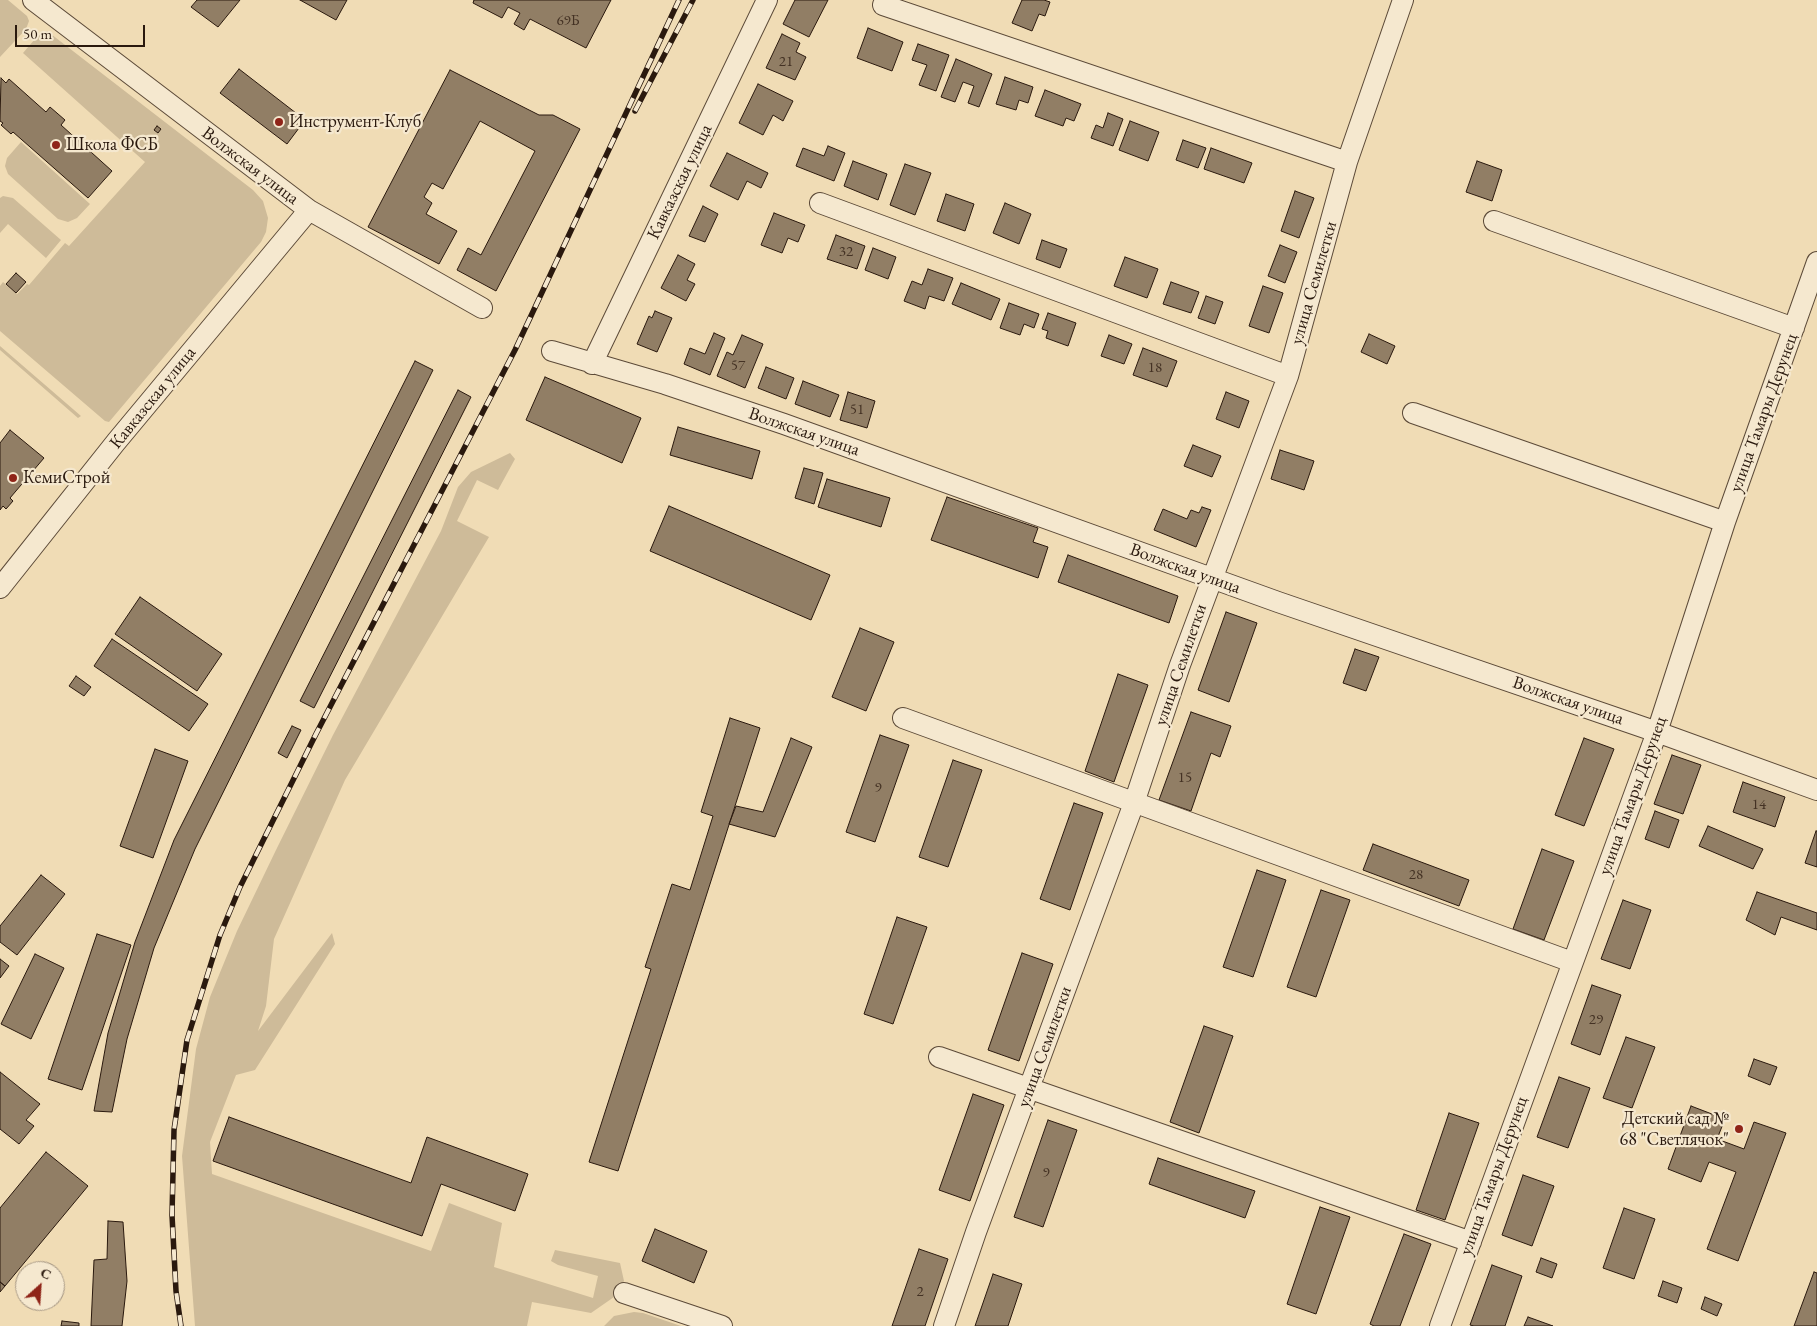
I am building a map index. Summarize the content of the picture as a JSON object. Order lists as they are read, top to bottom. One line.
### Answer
{"streets":{"street":["Волжская улица","Кавказская улица","улица Семилетки","улица Тамары Дерунец"]},"crossings":[["Волжская улица","Кавказская улица"],["Волжская улица","улица Семилетки"],["Волжская улица","улица Тамары Дерунец"]],"places":["Инструмент-Клуб","Школа ФСБ","КемиСтрой","Детский сад № 68 \"Светлячок\""],"house_numbers":["69Б","21","32","57","18","51","15","9","14","28","29","9","2"],"scale_bar":"50 m","north":"top right"}
